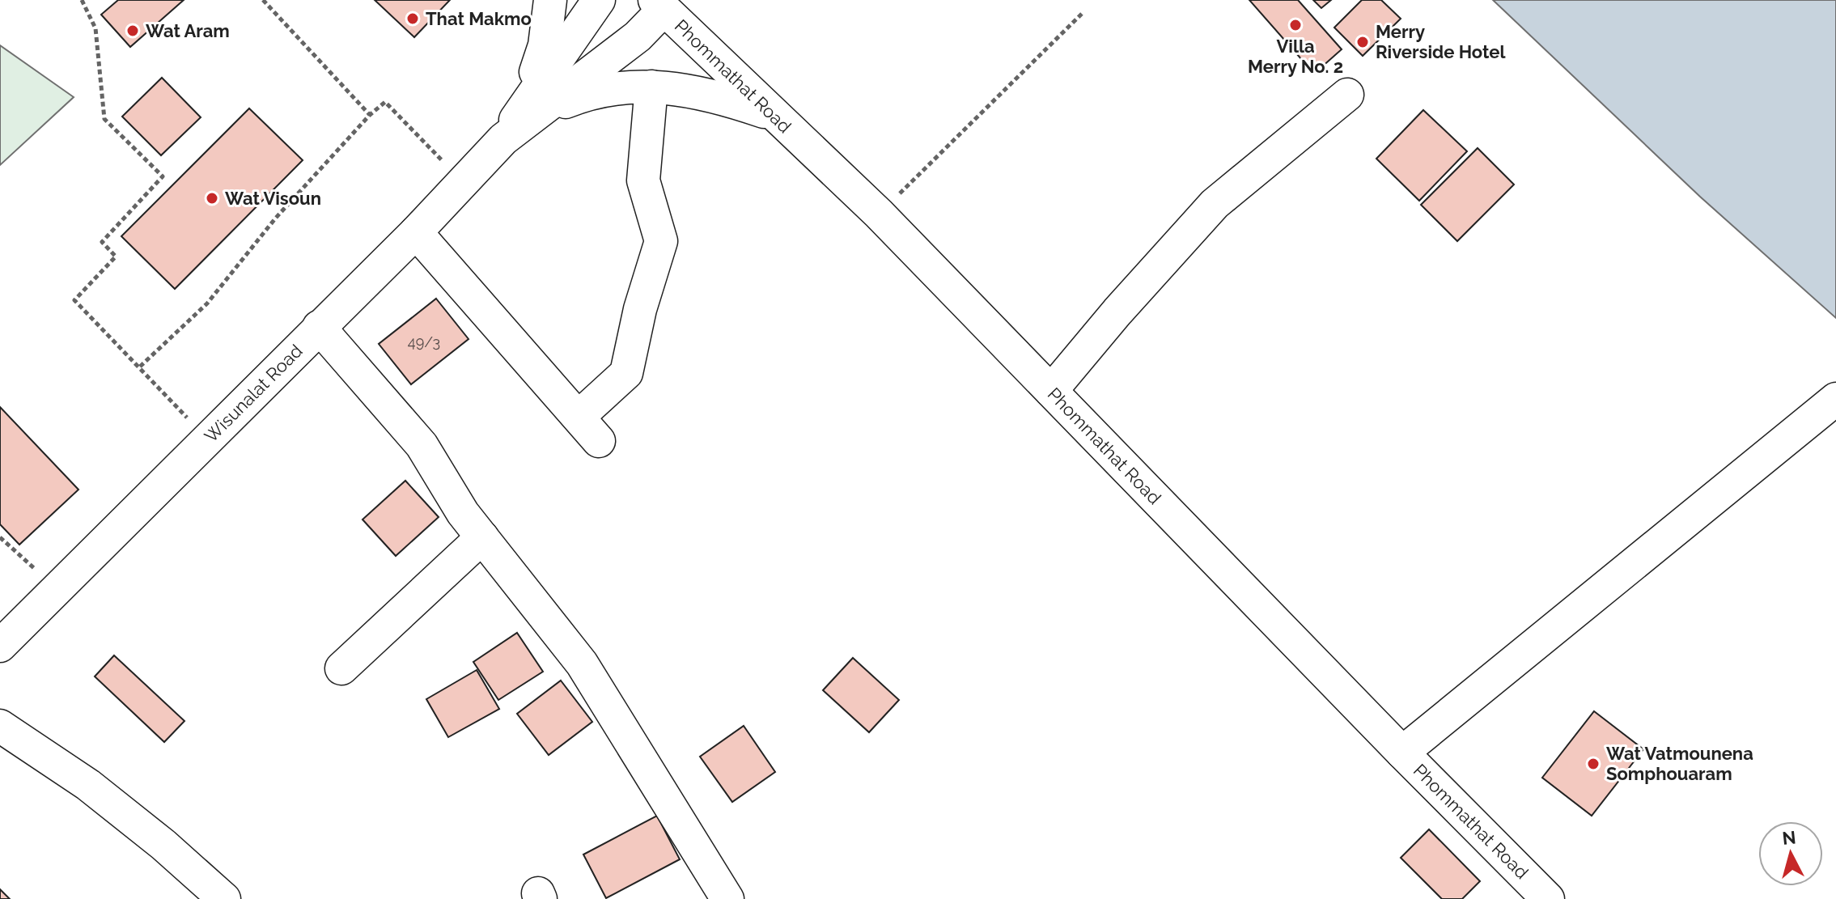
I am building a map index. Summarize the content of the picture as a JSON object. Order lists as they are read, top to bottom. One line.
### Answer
{"streets":{"street":["Phommathat Road","Wisunalat Road"]},"crossings":[["Phommathat Road","Wisunalat Road"]],"places":["That Makmo","Villa Merry No. 2","Wat Aram","Merry Riverside Hotel","Wat Visoun","Wat Vatmounena Somphouaram"],"house_numbers":["49/3"],"north":"top"}
